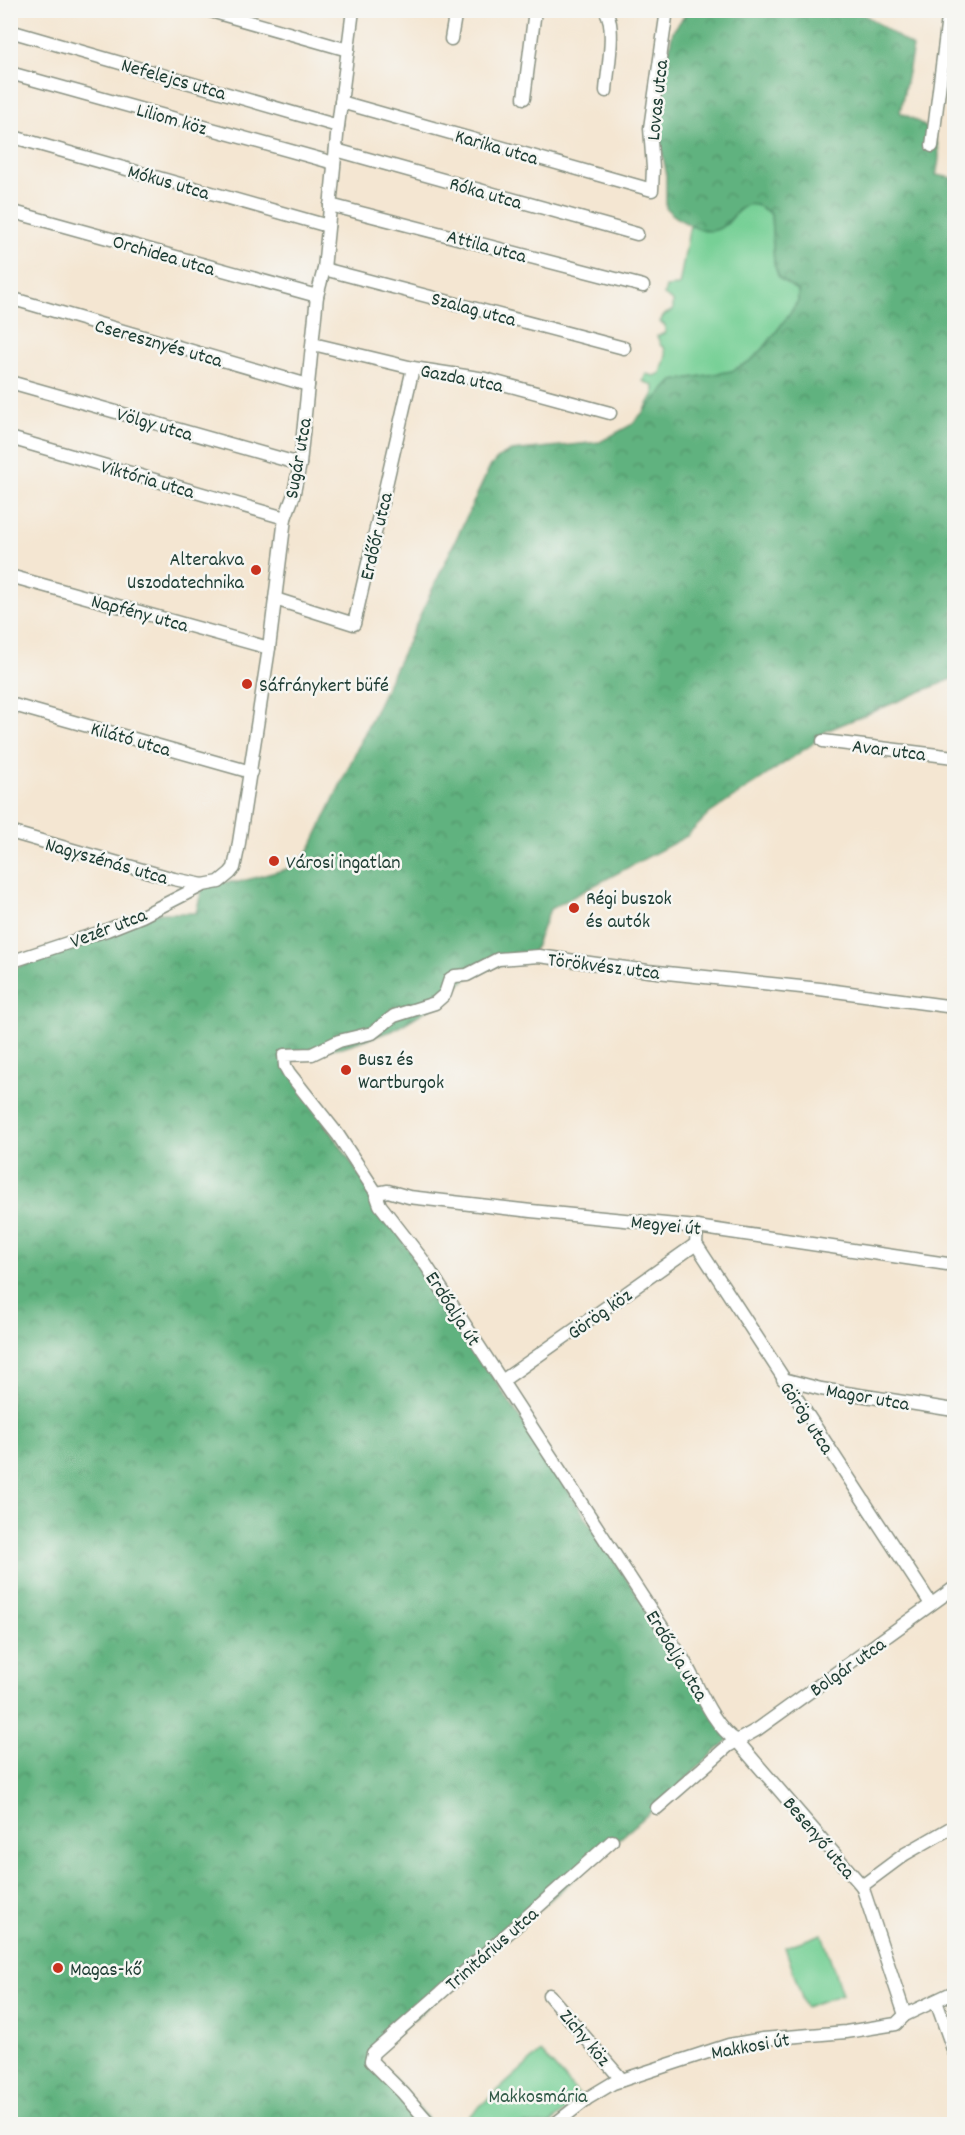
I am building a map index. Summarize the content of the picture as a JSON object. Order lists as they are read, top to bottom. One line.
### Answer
{"streets":{"street":["Nefelejcs utca","Lovas utca","Liliom köz","Karika utca","Mókus utca","Róka utca","Attila utca","Orchidea utca","Szalag utca","Cseresznyés utca","Gazda utca","Völgy utca","Sugár utca","Viktória utca","Erdőőr utca","Napfény utca","Kilátó utca","Avar utca","Nagyszénás utca","Vezér utca","Törökvész utca","Megyei út","Erdőalja út","Görög köz","Magor utca","Görög utca","Erdőalja utca","Bolgár utca","Besenyő utca","Trinitárius utca","Zichy köz","Makkosi út"]},"crossings":[["Nefelejcs utca","Sugár utca"],["Lovas utca","Karika utca"],["Liliom köz","Róka utca"],["Liliom köz","Sugár utca"],["Karika utca","Sugár utca"],["Mókus utca","Sugár utca"],["Róka utca","Sugár utca"],["Attila utca","Sugár utca"],["Orchidea utca","Sugár utca"],["Szalag utca","Sugár utca"],["Cseresznyés utca","Sugár utca"],["Gazda utca","Sugár utca"],["Gazda utca","Erdőőr utca"],["Völgy utca","Sugár utca"],["Sugár utca","Viktória utca"],["Sugár utca","Erdőőr utca"],["Sugár utca","Napfény utca"],["Sugár utca","Kilátó utca"],["Sugár utca","Nagyszénás utca"],["Sugár utca","Vezér utca"],["Nagyszénás utca","Vezér utca"],["Törökvész utca","Erdőalja út"],["Megyei út","Erdőalja út"],["Erdőalja út","Görög köz"],["Erdőalja út","Erdőalja utca"],["Görög köz","Görög utca"],["Magor utca","Görög utca"],["Görög utca","Bolgár utca"],["Erdőalja utca","Bolgár utca"],["Erdőalja utca","Besenyő utca"],["Bolgár utca","Besenyő utca"],["Besenyő utca","Makkosi út"],["Zichy köz","Makkosi út"]],"parks":["Makkosmária"],"places":["Alterakva Uszodatechnika","Sáfránykert büfé","Városi ingatlan","Régi buszok és autók","Busz és Wartburgok","Magas-kő"]}
